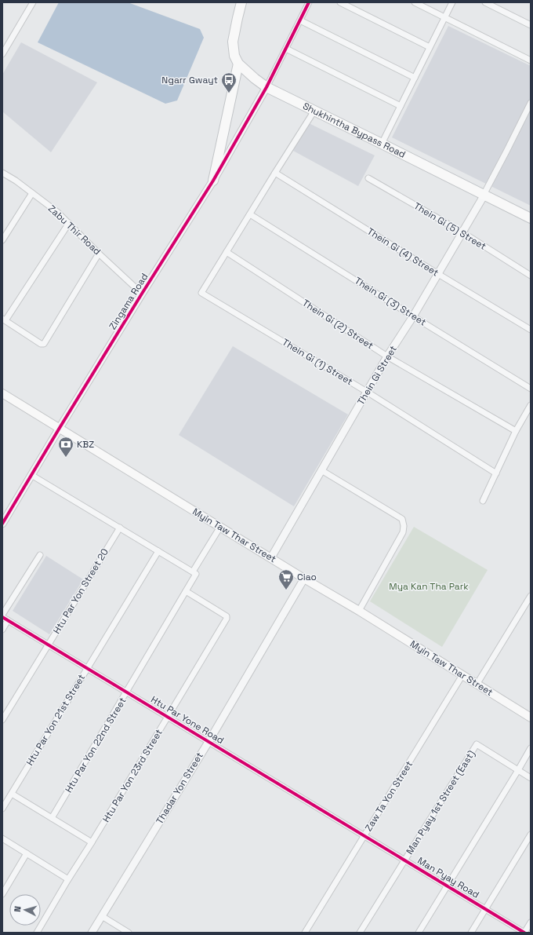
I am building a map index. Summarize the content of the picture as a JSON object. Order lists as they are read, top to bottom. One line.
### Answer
{"streets":{"main road":["Shukhintha Bypass Road","Myin Taw Thar Street"],"street":["Thein Gi (5) Street","Zabu Thir Road","Thein Gi (4) Street","Zingama Road","Thein Gi (3) Street","Thein Gi (2) Street","Thein Gi (1) Street","Thein Gi Street","Htu Par Yon Street 20","Htu Par Yon 21st Street","Htu Par Yone Road","Htu Par Yon 22nd Street","Htu Par Yon 23rd Street","Thadar Yon Street","Zaw Ta Yon Street","Man Pyay 1st Street (East)","Man Pyay Road"]},"crossings":[["Shukhintha Bypass Road","Zingama Road"],["Shukhintha Bypass Road","Thein Gi Street"],["Thein Gi (5) Street","Thein Gi Street"],["Zabu Thir Road","Zingama Road"],["Thein Gi (4) Street","Thein Gi Street"],["Zingama Road","Myin Taw Thar Street"],["Thein Gi (3) Street","Thein Gi Street"],["Thein Gi (2) Street","Thein Gi (1) Street"],["Thein Gi (2) Street","Thein Gi Street"],["Thein Gi (1) Street","Thein Gi Street"],["Thein Gi Street","Myin Taw Thar Street"],["Myin Taw Thar Street","Htu Par Yon 22nd Street"],["Myin Taw Thar Street","Thadar Yon Street"],["Myin Taw Thar Street","Zaw Ta Yon Street"],["Htu Par Yon Street 20","Htu Par Yone Road"],["Htu Par Yon 21st Street","Htu Par Yone Road"],["Htu Par Yone Road","Htu Par Yon 22nd Street"],["Htu Par Yone Road","Htu Par Yon 23rd Street"],["Htu Par Yone Road","Thadar Yon Street"],["Htu Par Yone Road","Zaw Ta Yon Street"],["Htu Par Yone Road","Man Pyay Road"],["Htu Par Yon 22nd Street","Htu Par Yon 23rd Street"],["Zaw Ta Yon Street","Man Pyay Road"],["Man Pyay 1st Street (East)","Man Pyay Road"]],"parks":["Mya Kan Tha Park"],"places":{"bus stop":["Ngarr Gwayt"],"bank":["KBZ"],"supermarket":["Ciao"]},"north":"left"}
